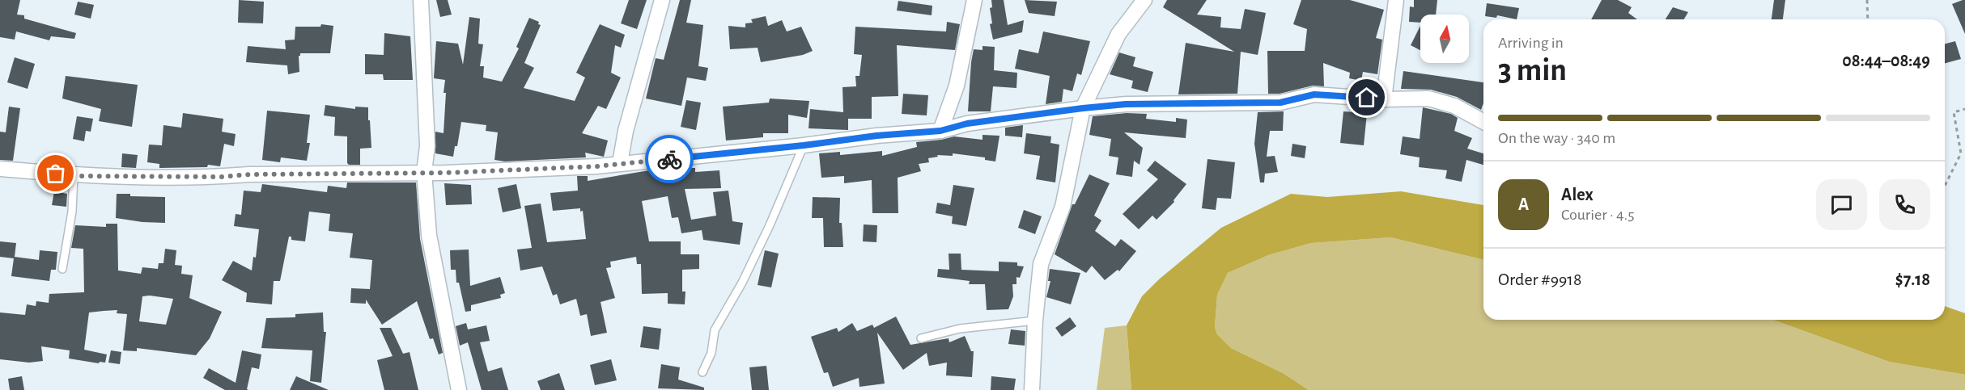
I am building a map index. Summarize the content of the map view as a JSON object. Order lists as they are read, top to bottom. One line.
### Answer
{"north":"top","page":{"heading":["3 min","Arriving in","08:44–08:49"],"panel":["Alex","Courier · 4.5","Order #9918","$7.18"],"bar":"On the way · 340 m","round":"A"}}
